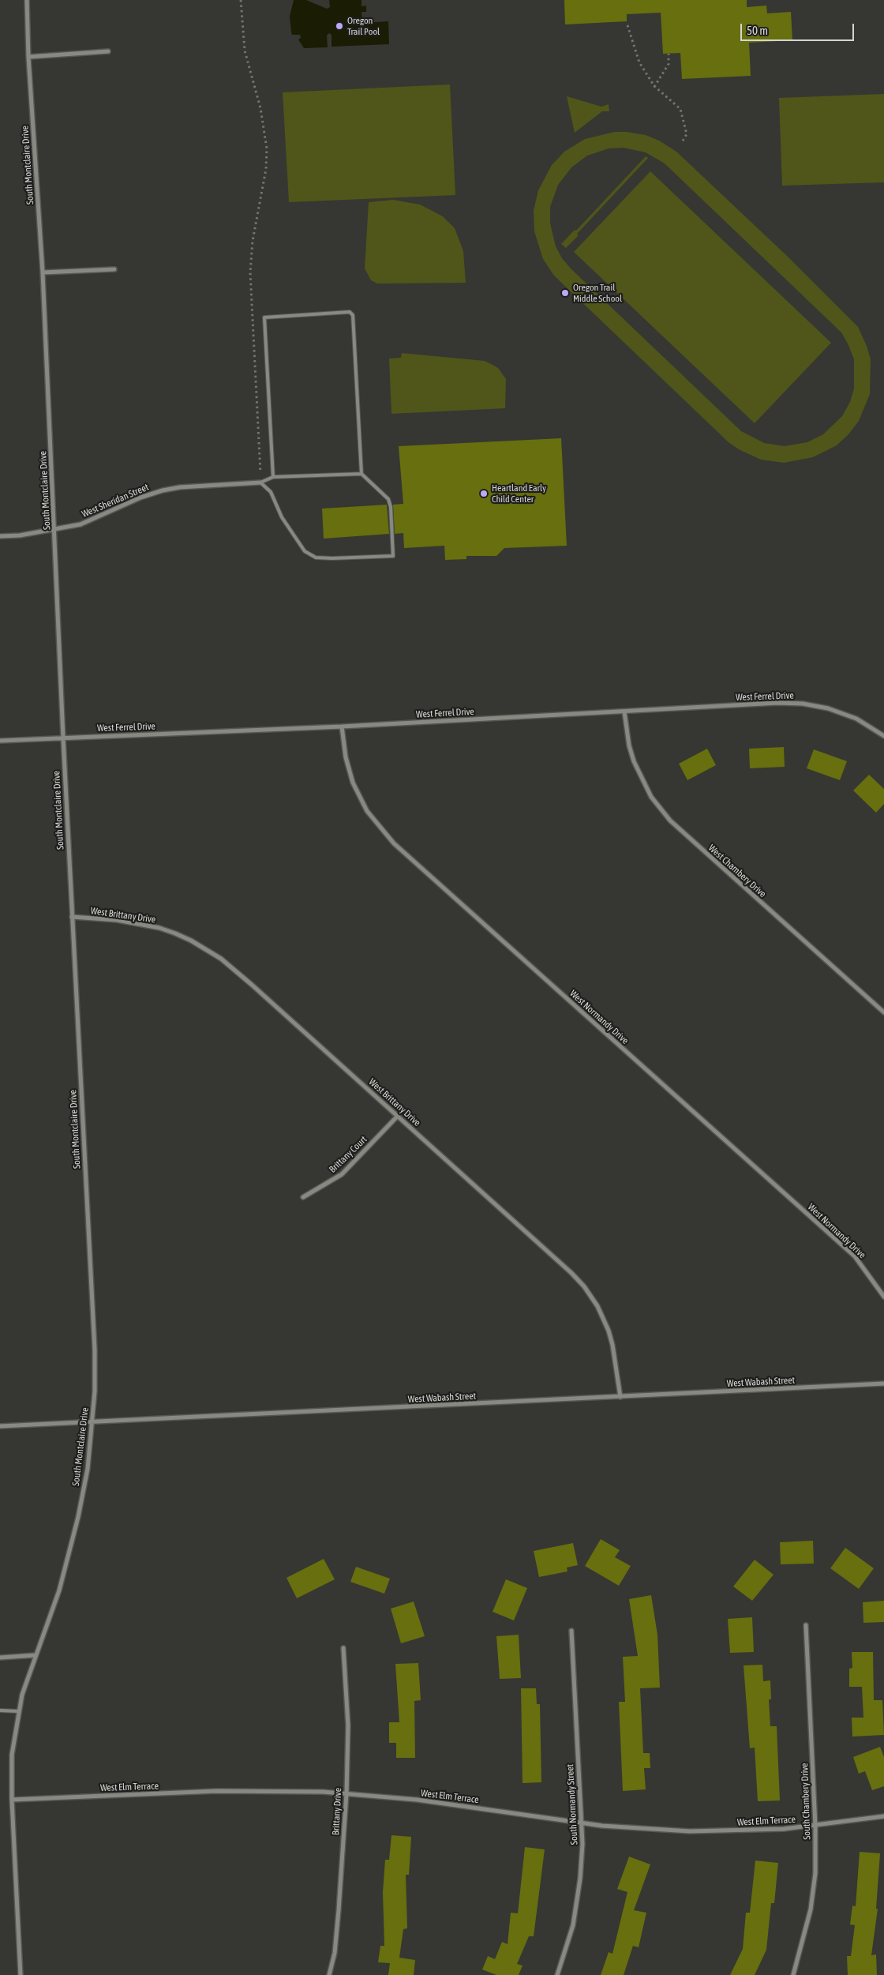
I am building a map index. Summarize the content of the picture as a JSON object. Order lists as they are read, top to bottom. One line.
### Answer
{"streets":{"street":["South Montclaire Drive","West Sheridan Street","West Ferrel Drive","West Chambery Drive","West Brittany Drive","West Normandy Drive","Brittany Court","West Wabash Street","West Elm Terrace","South Chambery Drive","South Normandy Street","Brittany Drive"]},"crossings":[["South Montclaire Drive","West Sheridan Street"],["South Montclaire Drive","West Ferrel Drive"],["South Montclaire Drive","West Brittany Drive"],["South Montclaire Drive","West Wabash Street"],["South Montclaire Drive","West Elm Terrace"],["West Ferrel Drive","West Chambery Drive"],["West Ferrel Drive","West Normandy Drive"],["West Brittany Drive","Brittany Court"],["West Brittany Drive","West Wabash Street"],["West Elm Terrace","South Chambery Drive"],["West Elm Terrace","South Normandy Street"],["West Elm Terrace","Brittany Drive"]],"places":["Oregon Trail Pool","Oregon Trail Middle School","Heartland Early Child Center"],"scale_bar":"50 m"}
